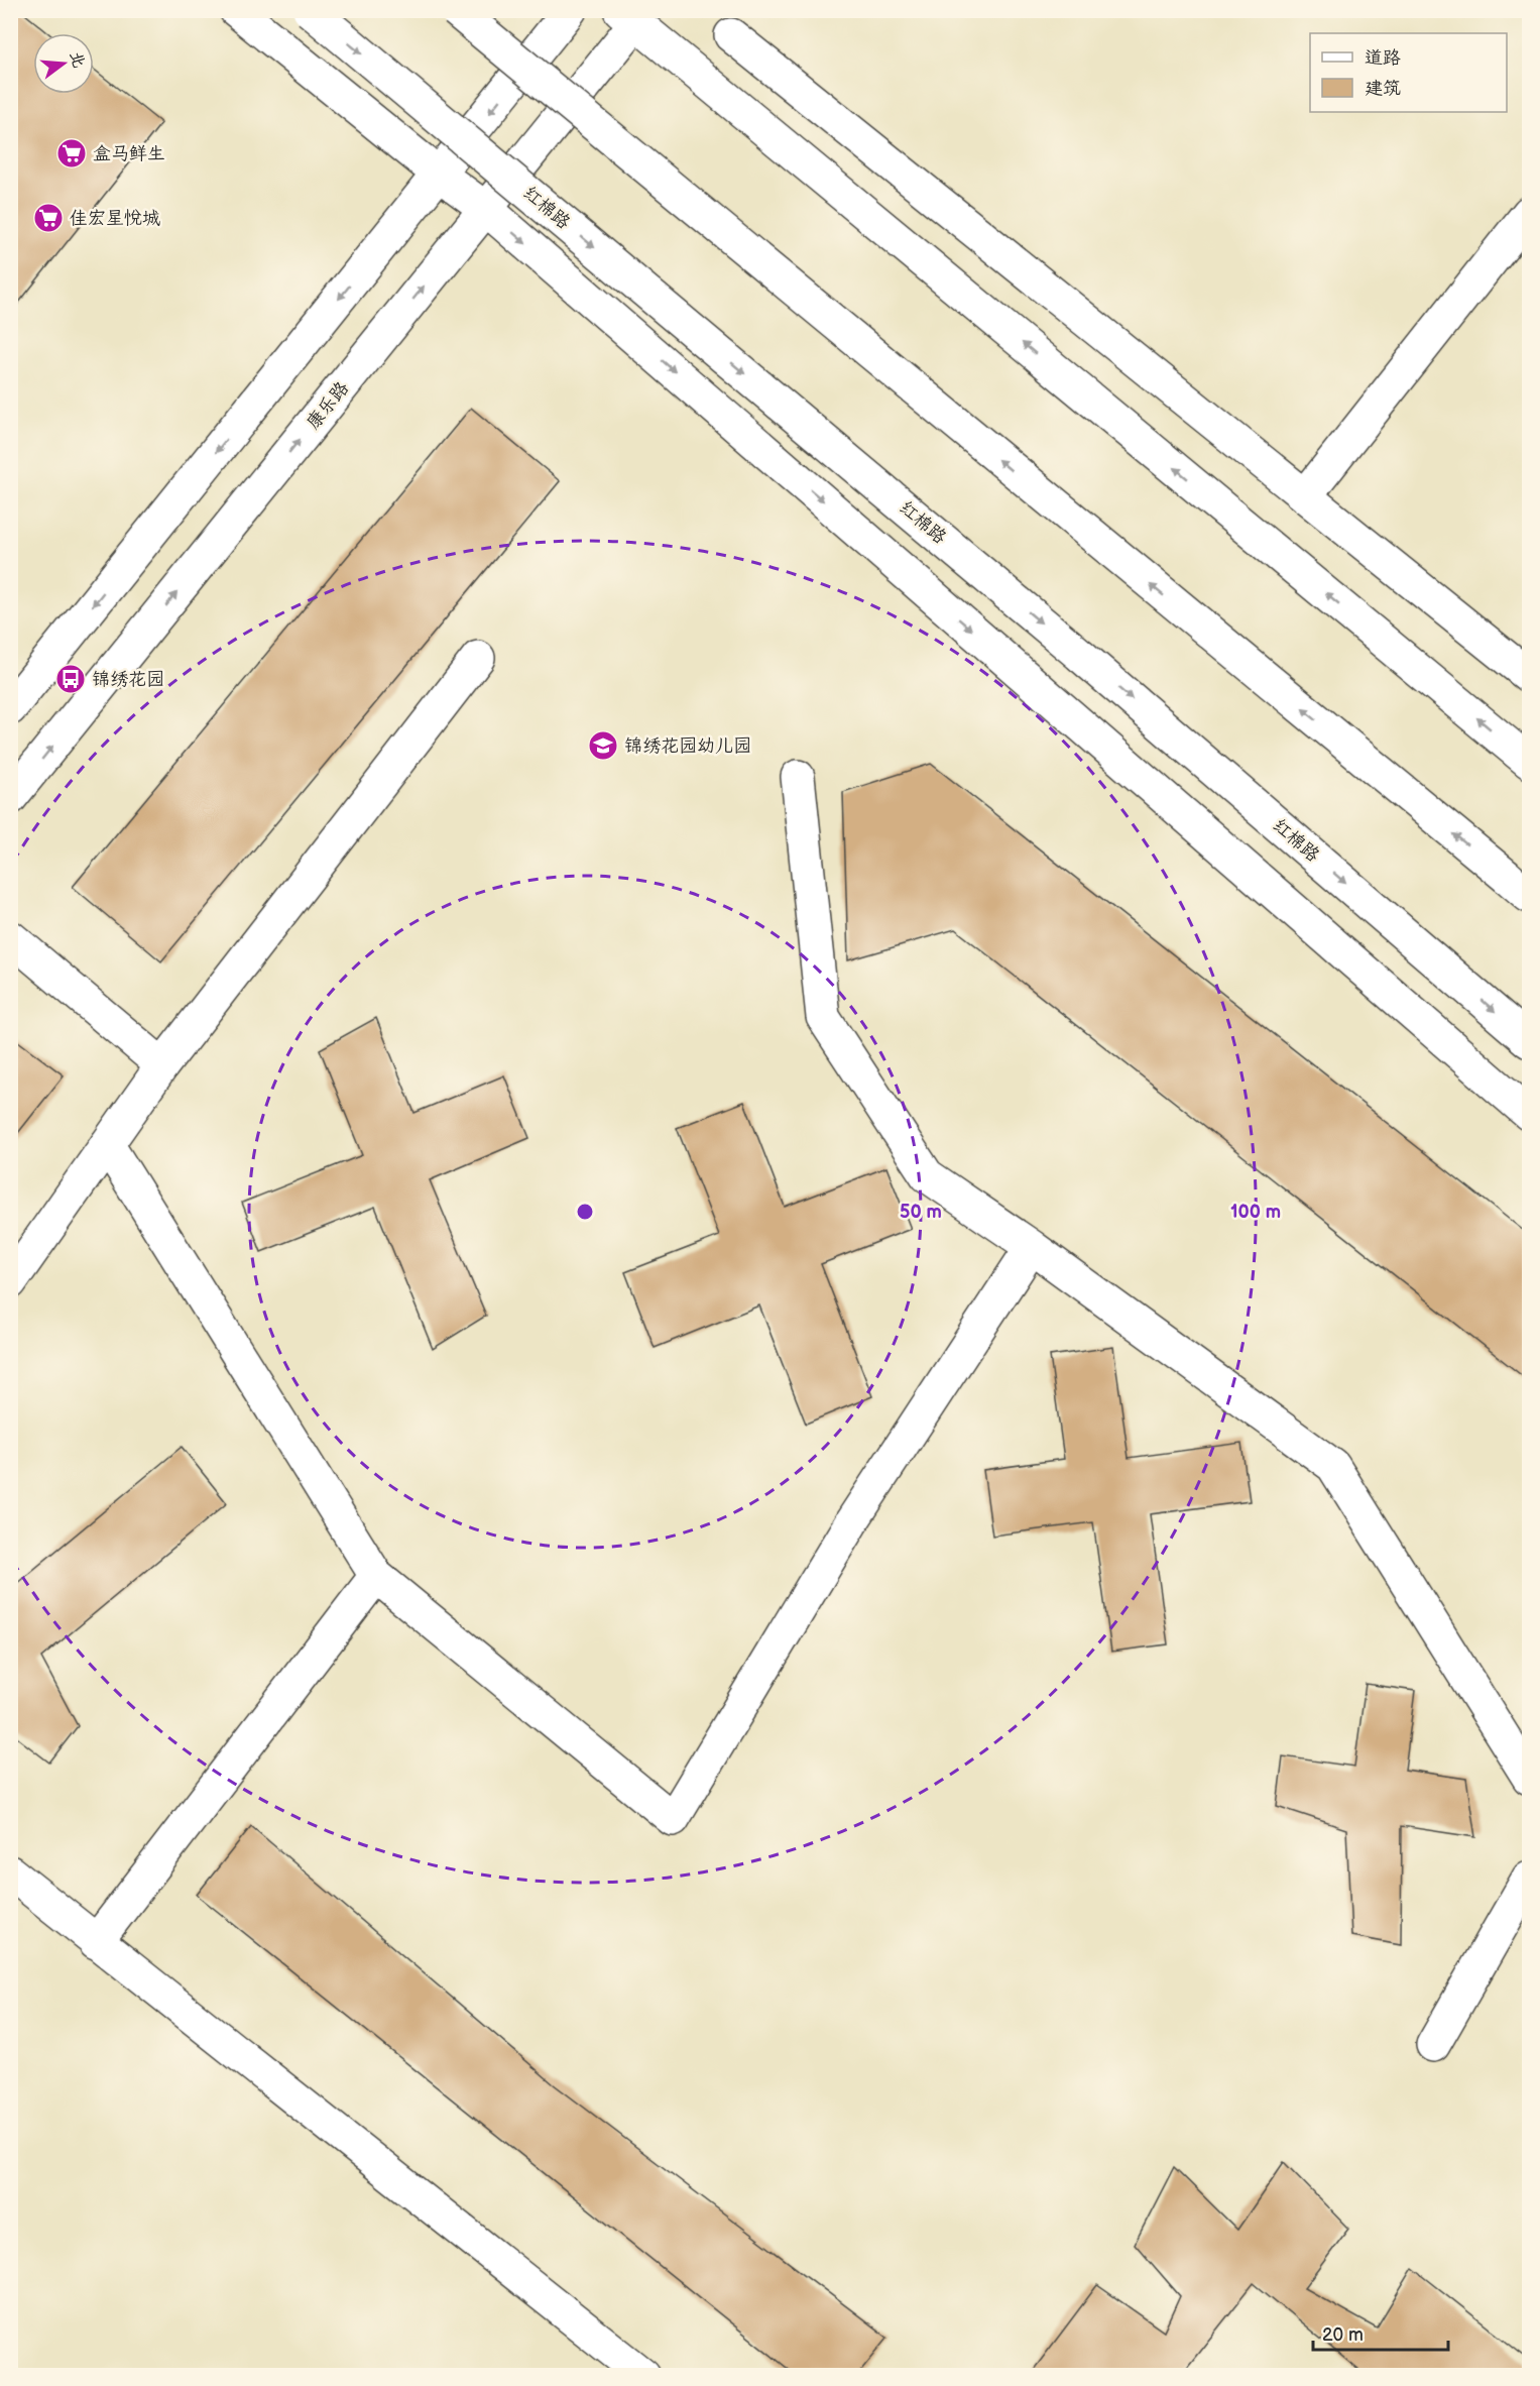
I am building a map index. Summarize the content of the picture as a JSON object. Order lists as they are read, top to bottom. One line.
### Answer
{"streets":{"main road":["红棉路","康乐路"]},"places":{"supermarket":["盒马鲜生","佳宏星悦城"],"bus stop":["锦绣花园"],"school or university":["锦绣花园幼儿园"]},"legend":["道路","建筑"],"scale_bar":"20 m","north":"right","rings":["50 m","100 m"]}
